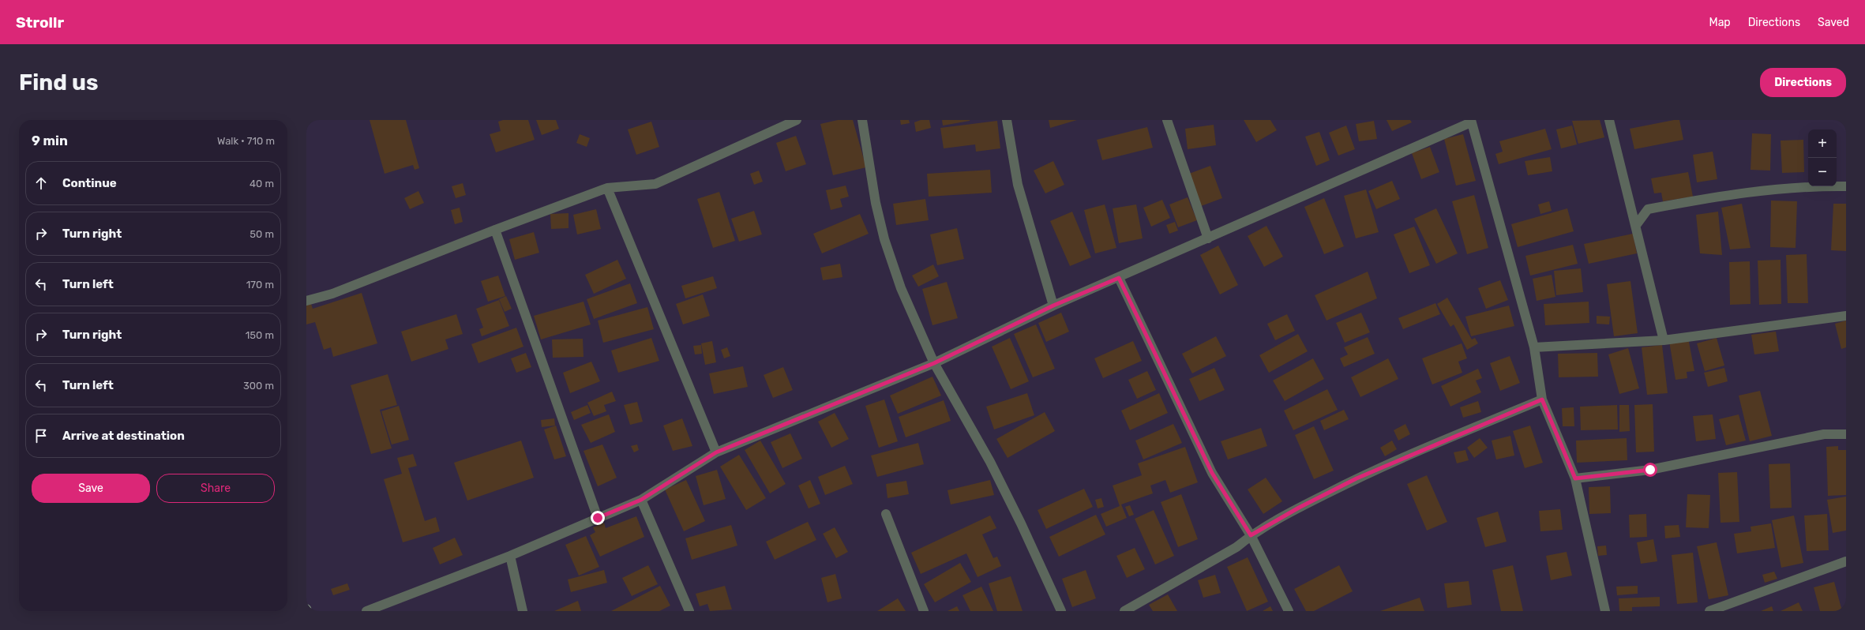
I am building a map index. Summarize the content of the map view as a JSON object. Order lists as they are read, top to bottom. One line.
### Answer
{"page":{"header":"Strollr","nav":["Map","Directions","Saved"],"buttons":["Directions",["Save","Share"]],"title":"Find us","heading":["9 min","Walk · 710 m"],"map_buttons":["+","−"],"list":[["Continue","40 m"],["Turn right","50 m"],["Turn left","170 m"],["Turn right","150 m"],["Turn left","300 m"],"Arrive at destination"]}}
